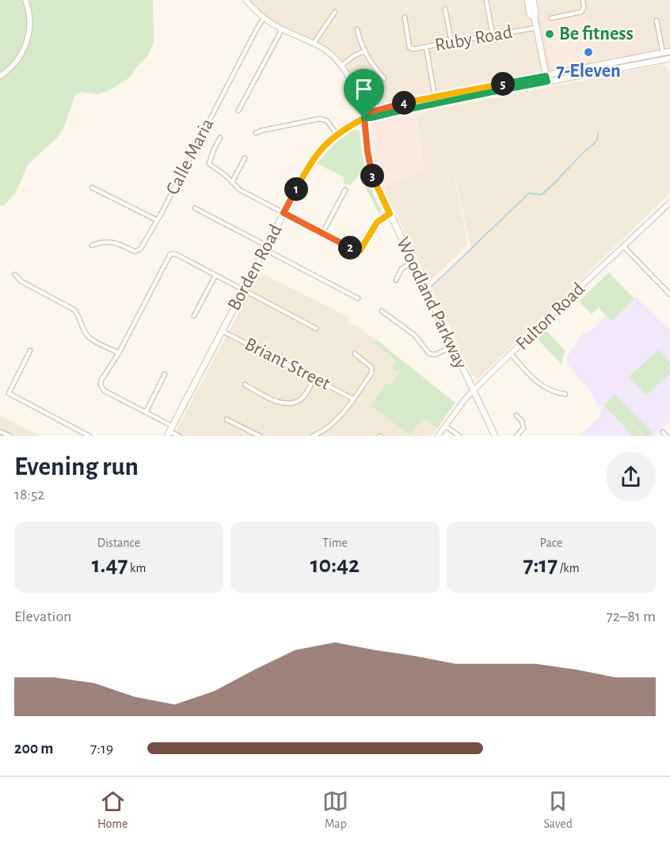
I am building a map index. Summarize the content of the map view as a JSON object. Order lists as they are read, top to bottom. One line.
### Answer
{"streets":{"main road":["Borden Road","Woodland Parkway"],"street":["Ruby Road","Calle Maria","Fulton Road","Briant Street"]},"crossings":[["Calle Maria","Woodland Parkway"],["Borden Road","Woodland Parkway"],["Borden Road","Briant Street"],["Woodland Parkway","Fulton Road"]],"places":["Be fitness","7-Eleven"],"page":{"pins":["5","4","3","1","2"],"heading":["Evening run","18:52"],"stats":[["Distance","1.47 km"],["Time","10:42"],["Pace","7:17 /km"]],"chart":["Elevation","72–81 m"],"list":[{"name":"200 m","note":"7:19"}],"tabs":["Home","Map","Saved"]}}
